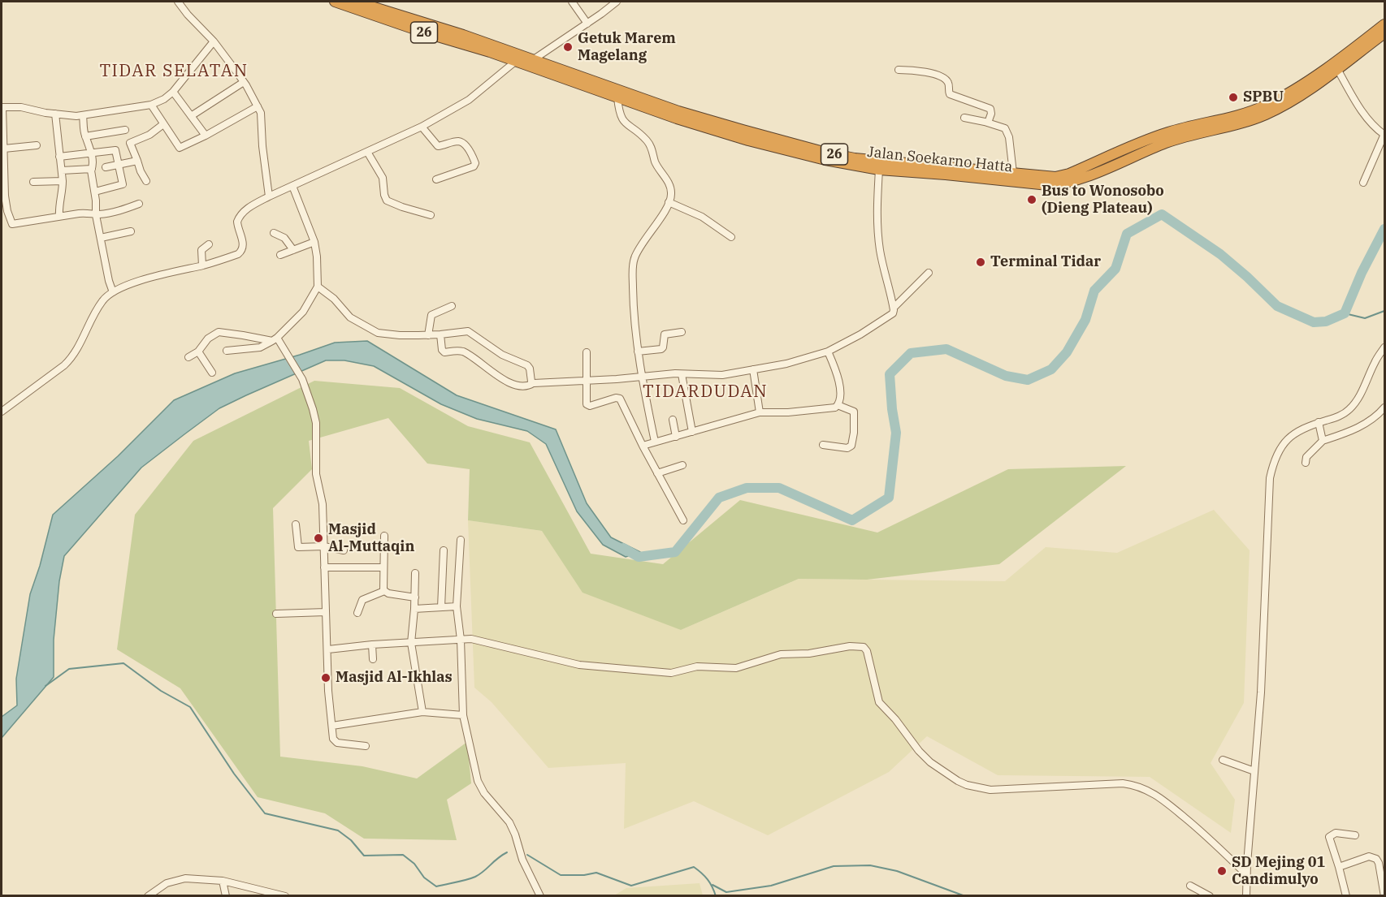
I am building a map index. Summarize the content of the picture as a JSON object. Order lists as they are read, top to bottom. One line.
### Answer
{"streets":{"highway":["26","Jalan Soekarno Hatta"]},"districts":["TIDAR SELATAN","TIDARDUDAN"],"places":["Getuk Marem Magelang","SPBU","Bus to Wonosobo (Dieng Plateau)","Terminal Tidar","Masjid Al-Muttaqin","Masjid Al-Ikhlas","SD Mejing 01 Candimulyo"]}
